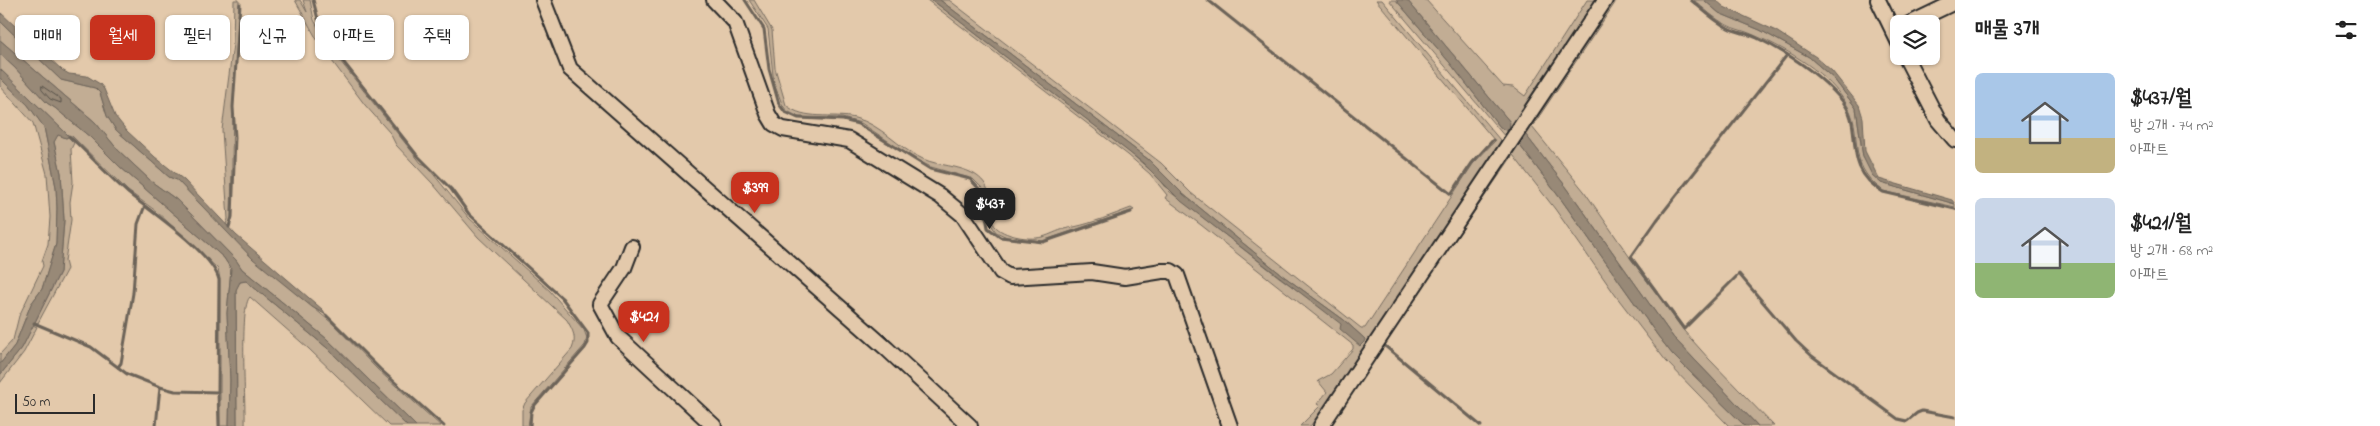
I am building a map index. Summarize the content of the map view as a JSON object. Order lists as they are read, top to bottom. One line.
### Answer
{"scale_bar":"50 m","page":{"heading":"매물 3개","chip":["매매","월세","필터","신규","아파트","주택"],"list":[{"name":"$437/월","note":"방 2개 · 74 m² · 아파트"},{"name":"$421/월","note":"방 2개 · 68 m² · 아파트"}],"price":["$399","$437","$421"],"scale":"50 m"}}
